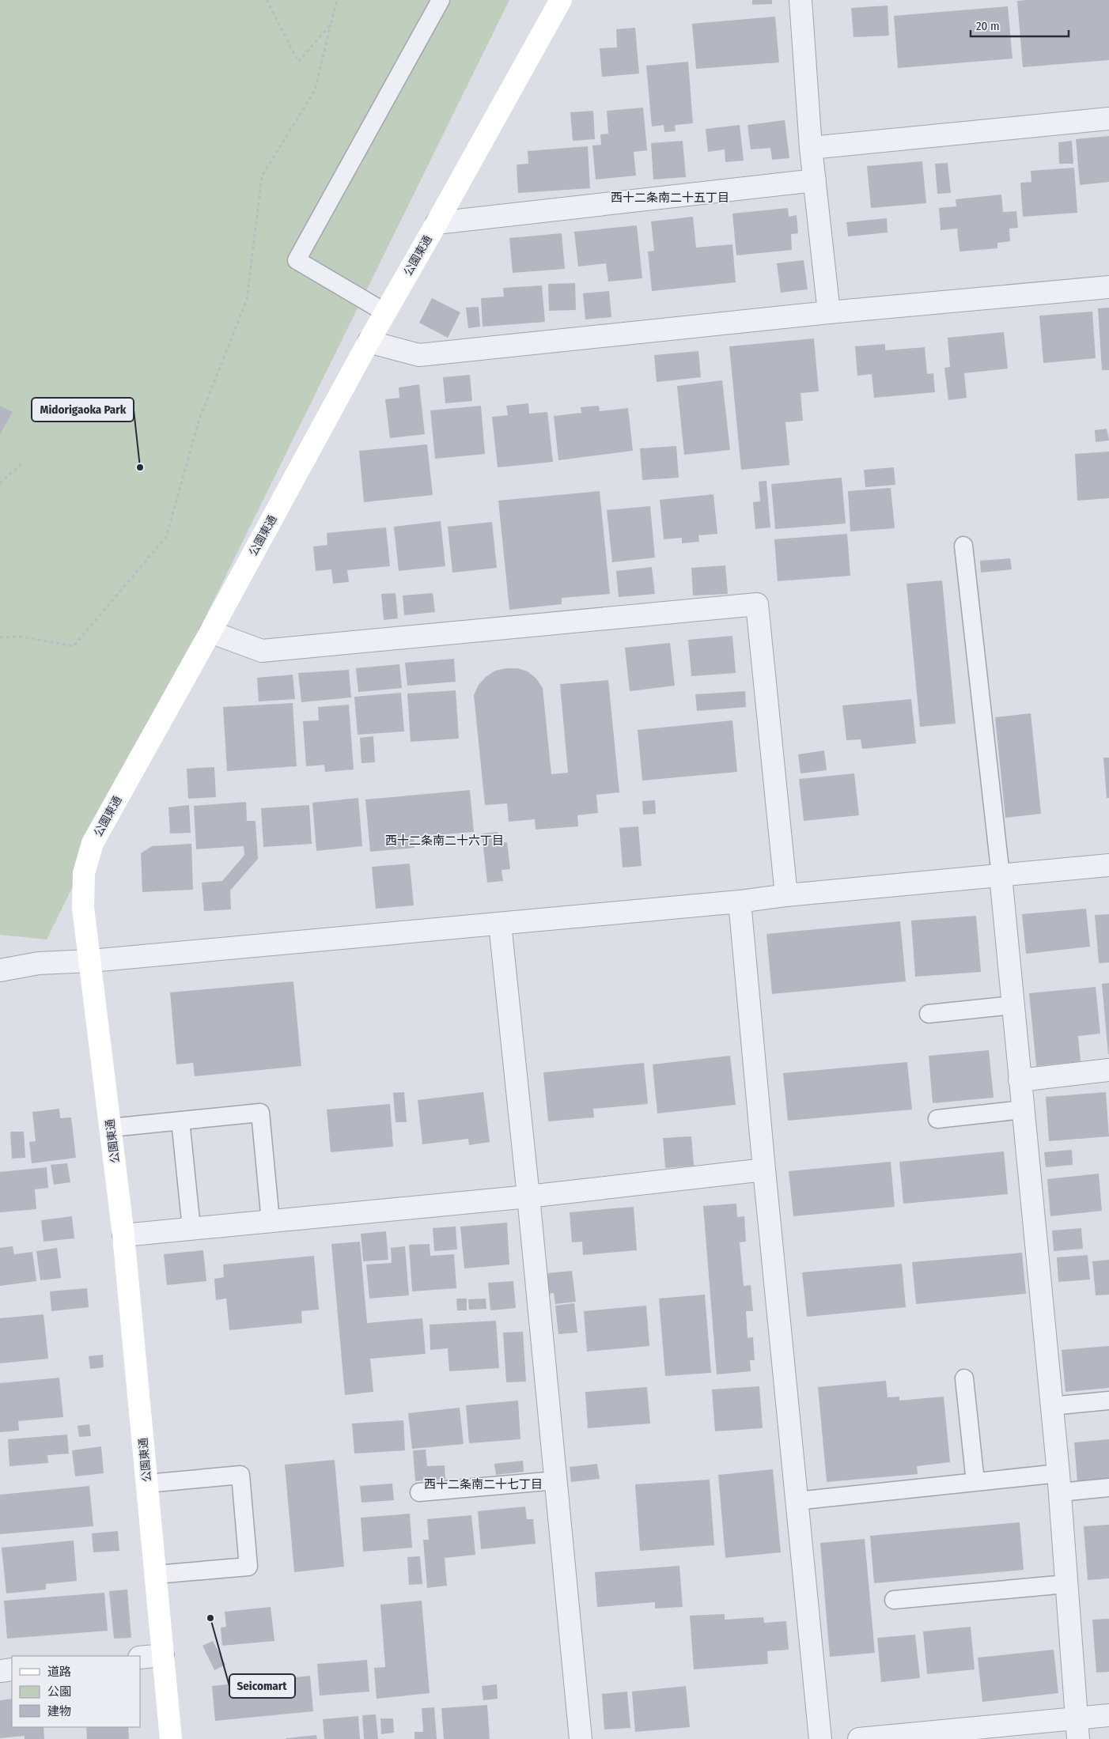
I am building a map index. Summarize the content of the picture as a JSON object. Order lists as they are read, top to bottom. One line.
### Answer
{"streets":{"street":["公園東通"]},"districts":["西十二条南二十五丁目","西十二条南二十六丁目","西十二条南二十七丁目"],"places":["Midorigaoka Park","Seicomart"],"legend":["道路","公園","建物"],"scale_bar":"20 m"}
